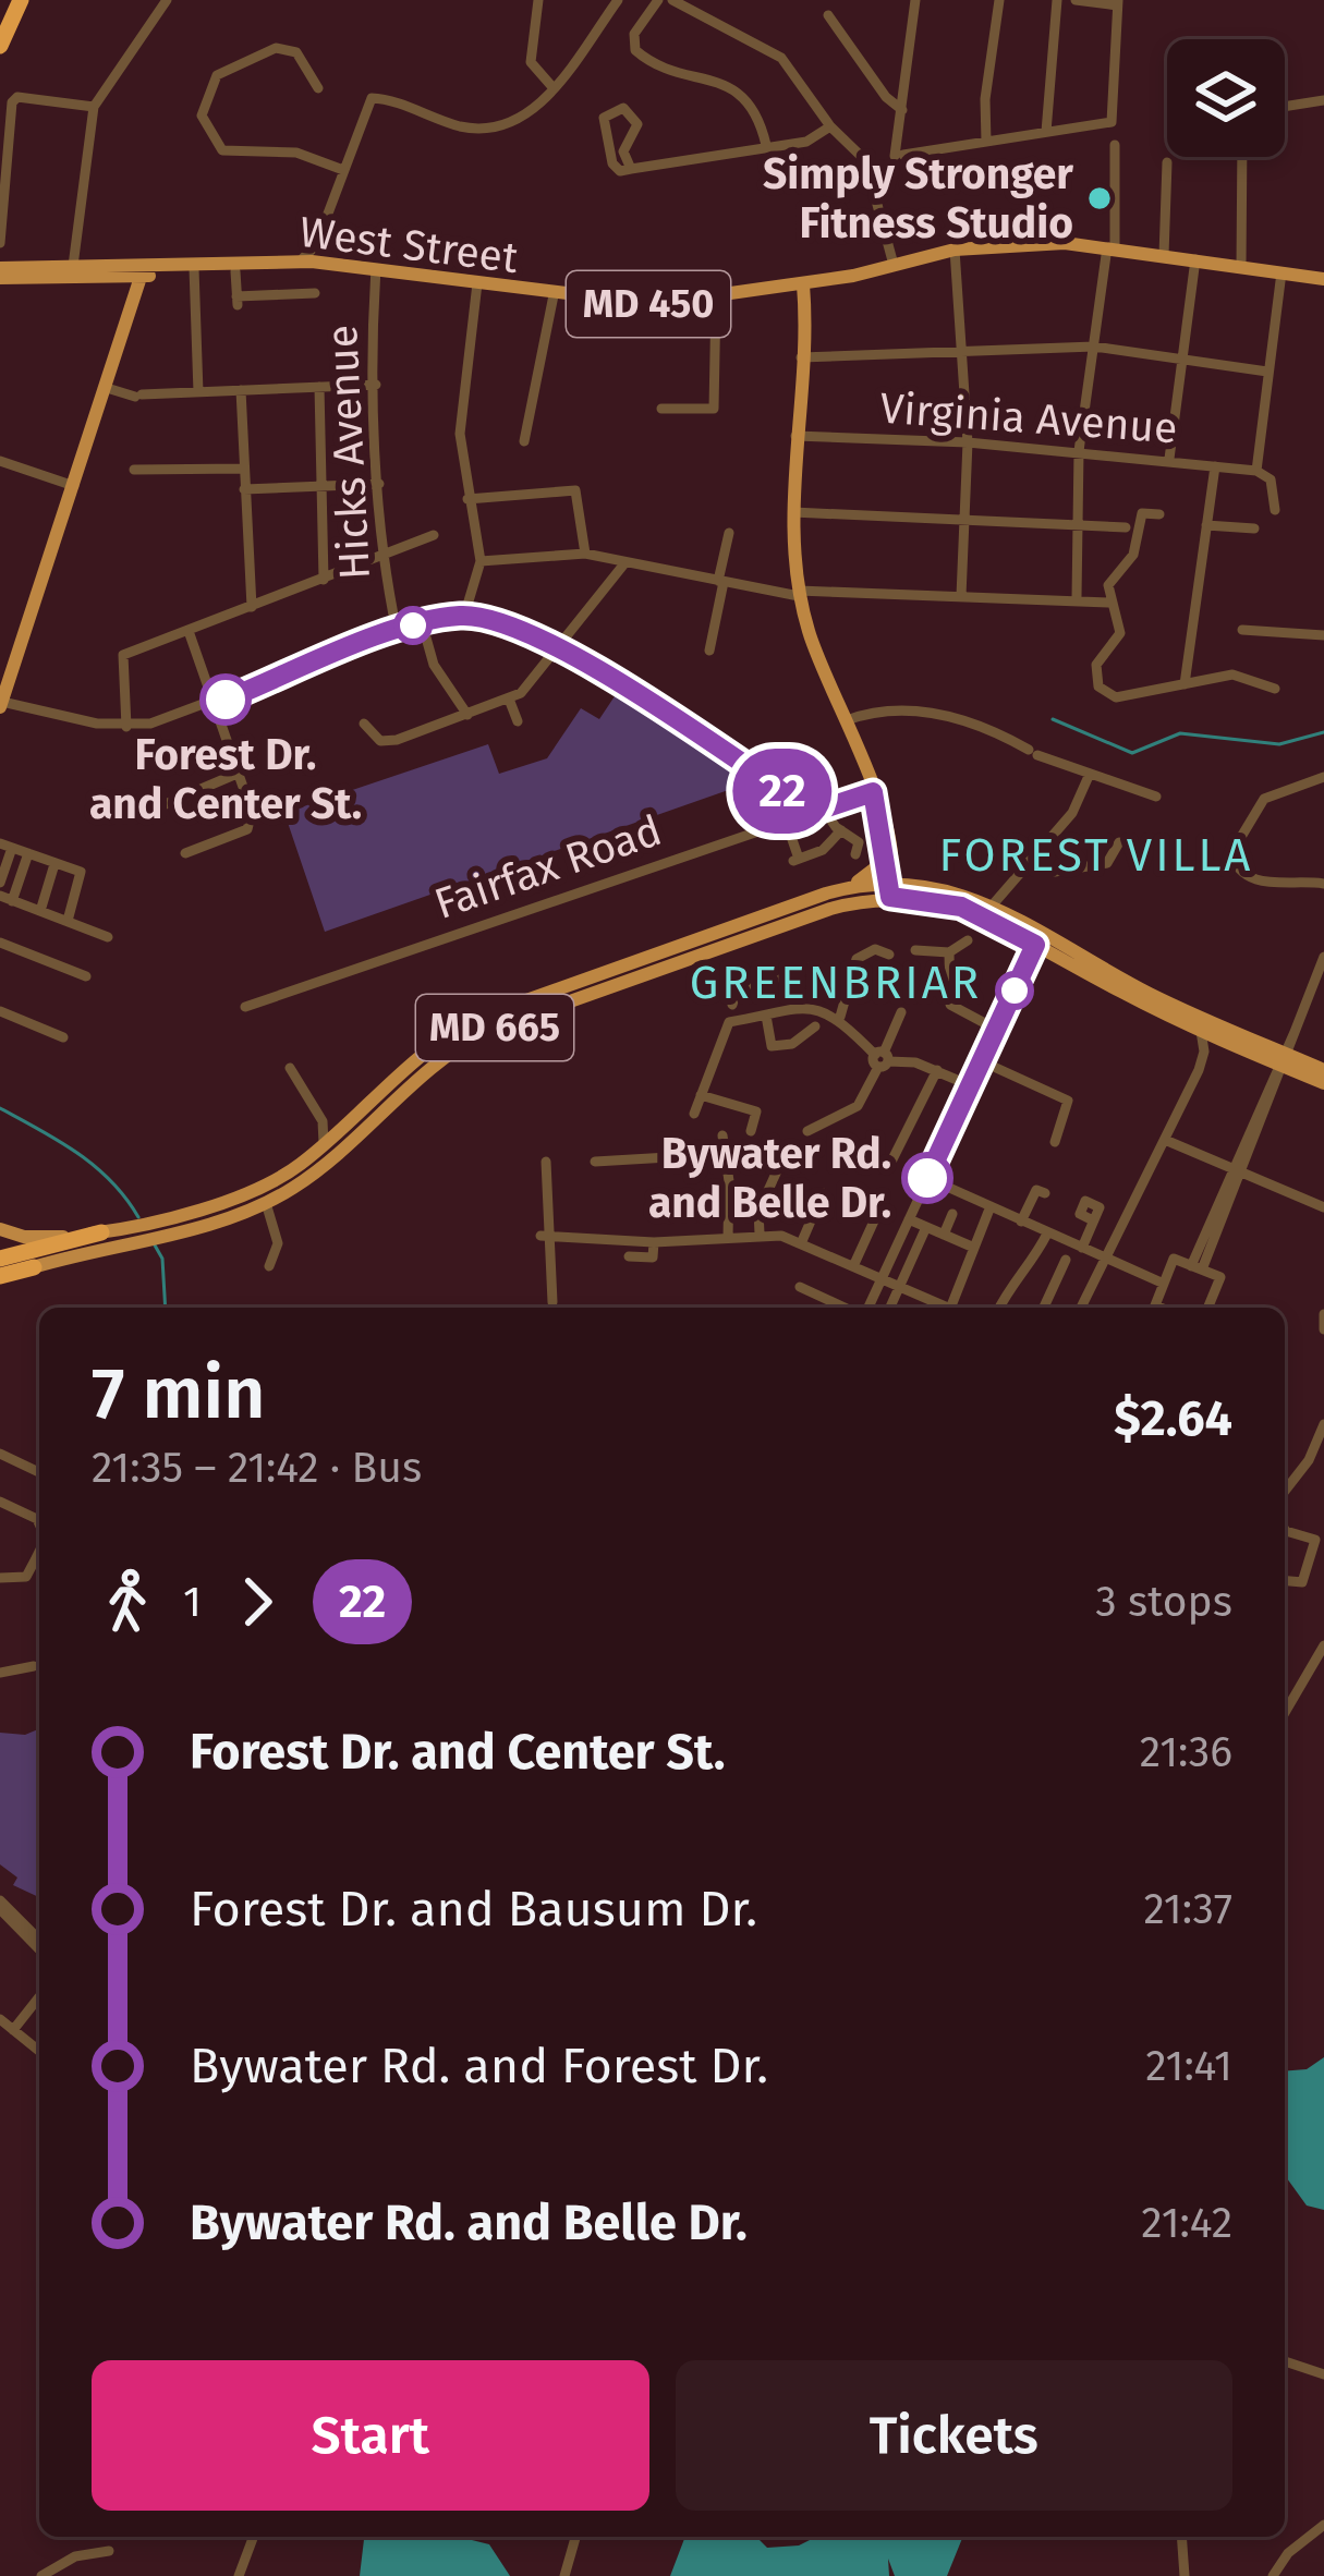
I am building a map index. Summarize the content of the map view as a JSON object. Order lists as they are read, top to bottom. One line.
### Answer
{"streets":{"highway":["MD 665"],"main road":["West Street","MD 450"],"street":["Virginia Avenue","Hicks Avenue","Fairfax Road"]},"crossings":[["West Street","Hicks Avenue"]],"districts":["FOREST VILLA","GREENBRIAR"],"places":["Simply Stronger Fitness Studio","Forest Dr. and Center St.","Bywater Rd. and Belle Dr."],"lines":["bus line 22"],"page":{"on_map":"22","heading":["7 min","21:35 – 21:42 · Bus","$2.64"],"legs":["1","22","3 stops"],"list":[{"name":"Forest Dr. and Center St.","value":"21:36"},{"name":"Forest Dr. and Bausum Dr.","value":"21:37"},{"name":"Bywater Rd. and Forest Dr.","value":"21:41"},{"name":"Bywater Rd. and Belle Dr.","value":"21:42"}],"buttons":["Start","Tickets"]}}
